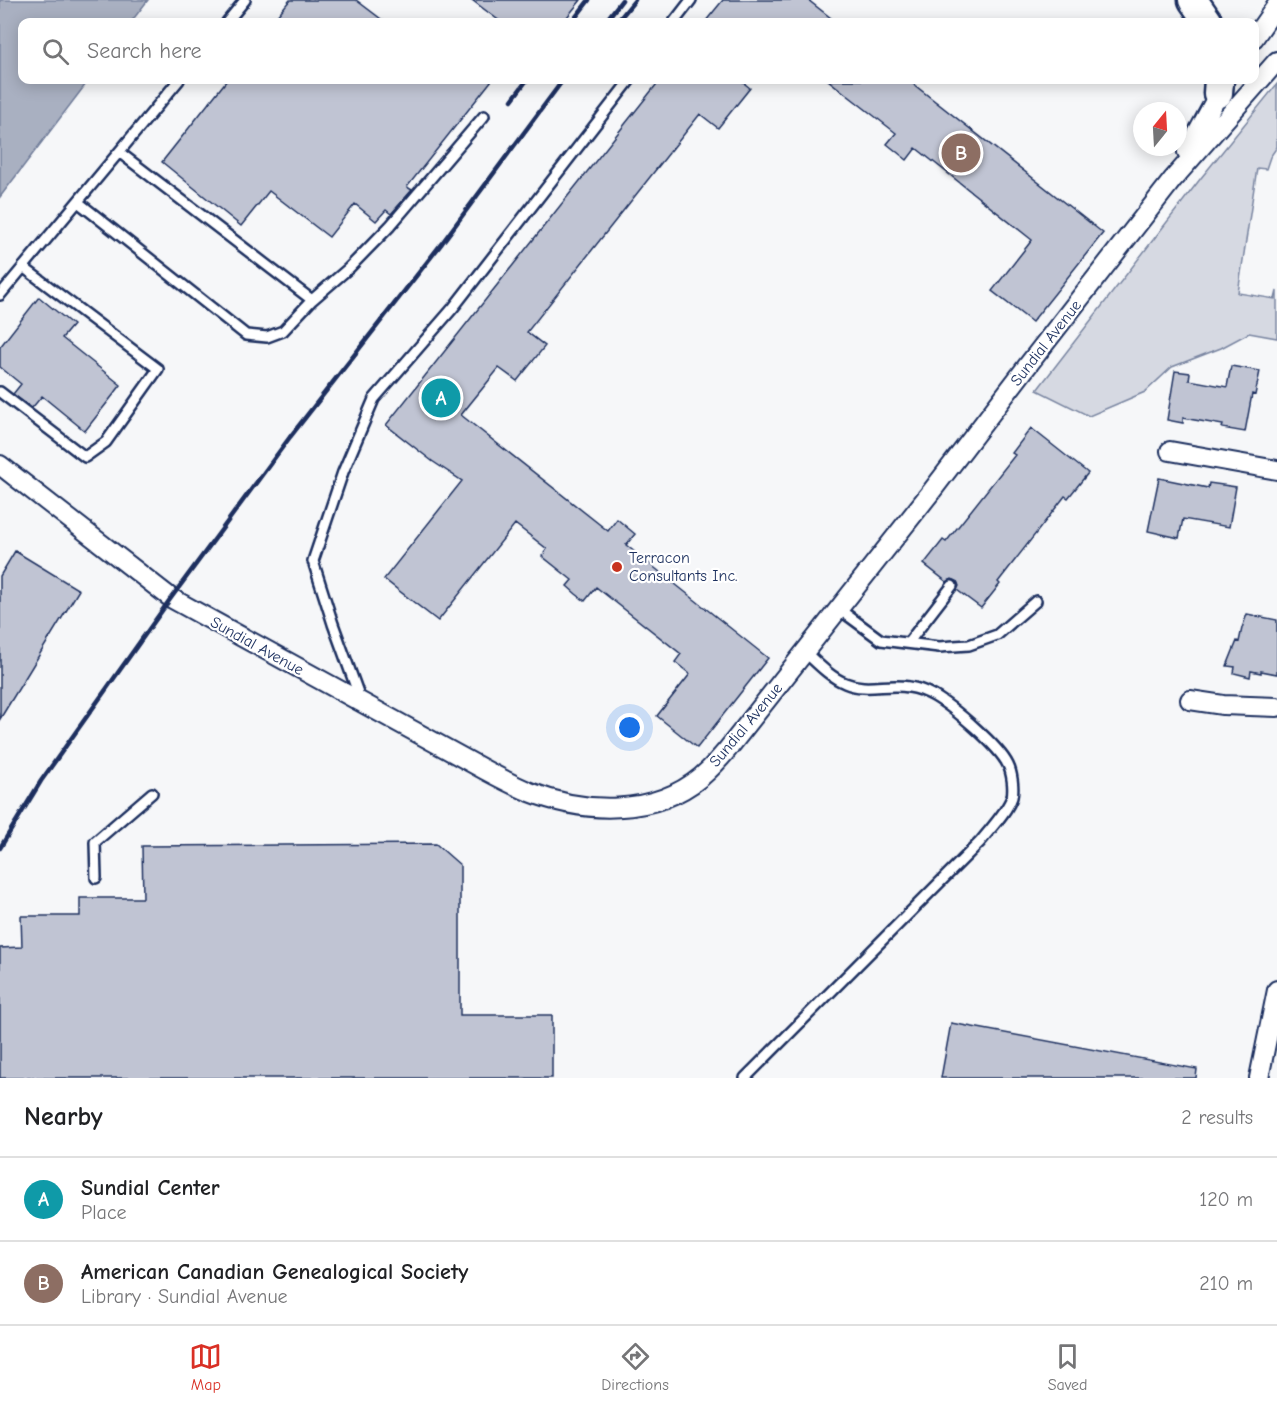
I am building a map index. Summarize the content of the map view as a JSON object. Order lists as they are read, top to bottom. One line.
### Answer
{"streets":{"street":["Sundial Avenue"]},"places":["Terracon Consultants Inc."],"north":"top","page":{"search":"Search here","pins":["B","A"],"heading":["Nearby","2 results"],"list":[{"mark":"A","name":"Sundial Center","note":"Place","value":"120 m"},{"mark":"B","name":"American Canadian Genealogical Society","note":"Library · Sundial Avenue","value":"210 m"}],"nav":["Map","Directions","Saved"]}}
